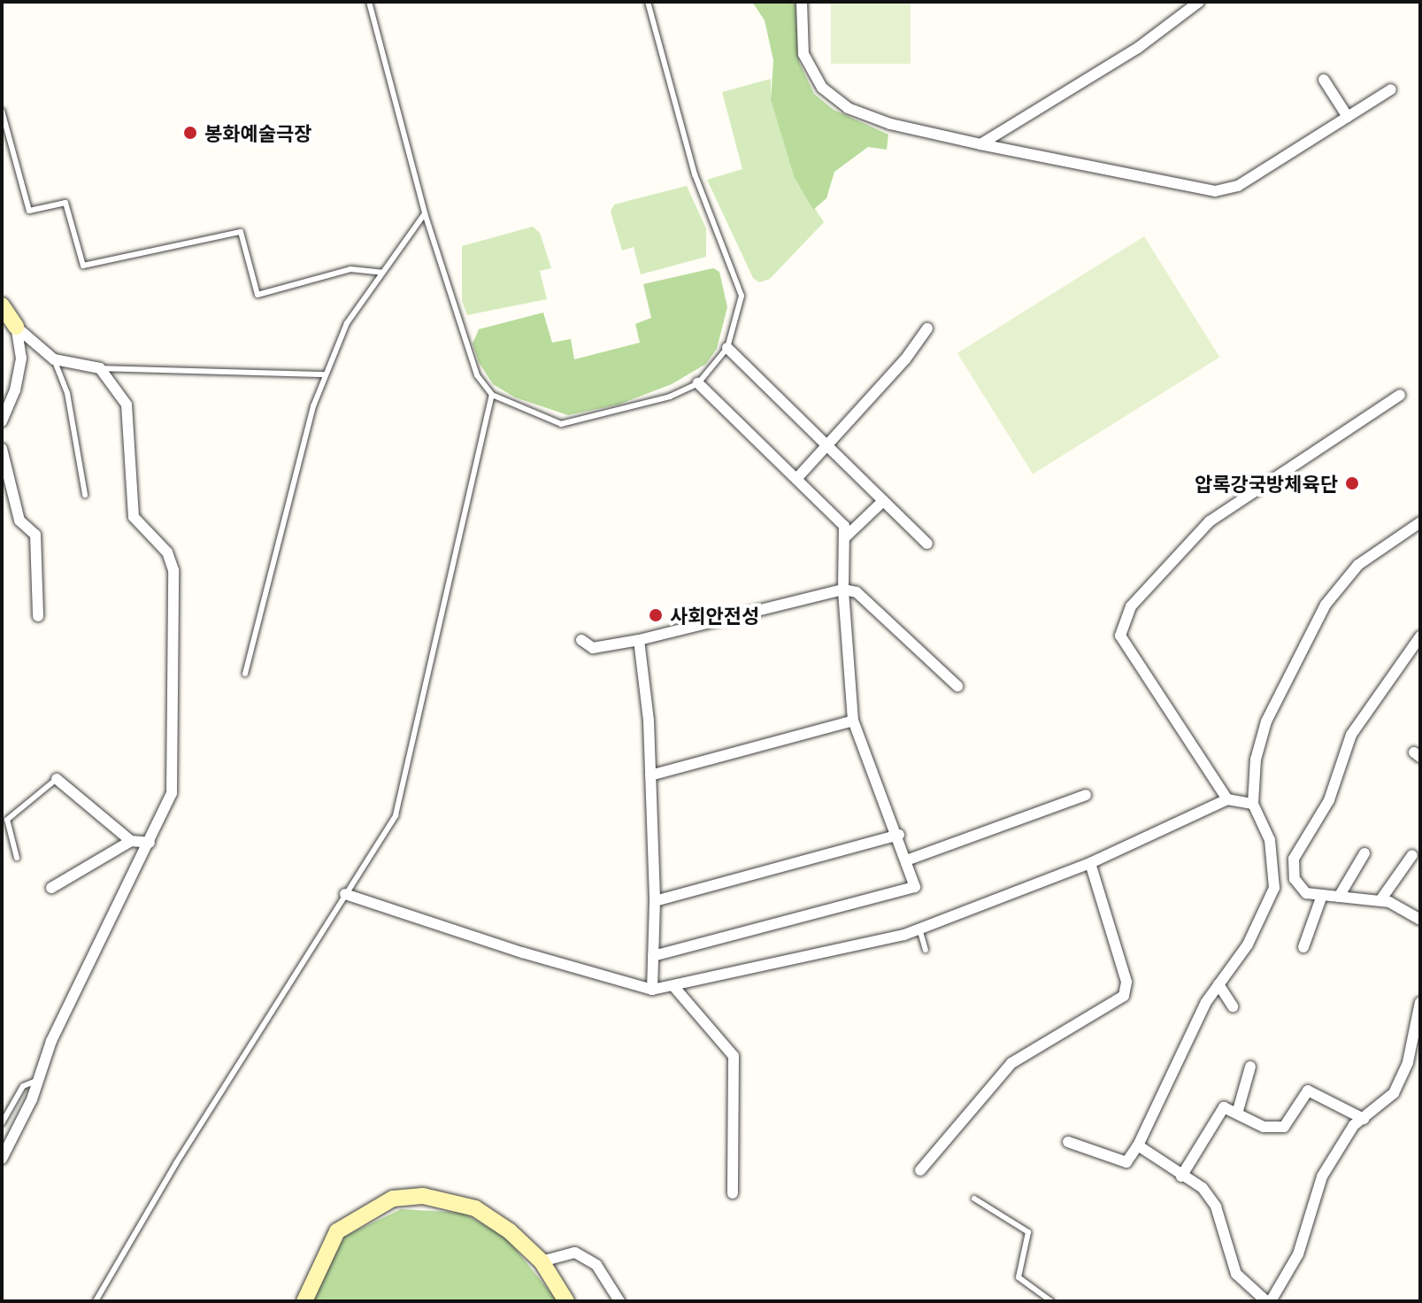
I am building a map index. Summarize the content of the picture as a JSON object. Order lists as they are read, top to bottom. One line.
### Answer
{"places":["봉화예술극장","압록강국방체육단","사회안전성"]}
